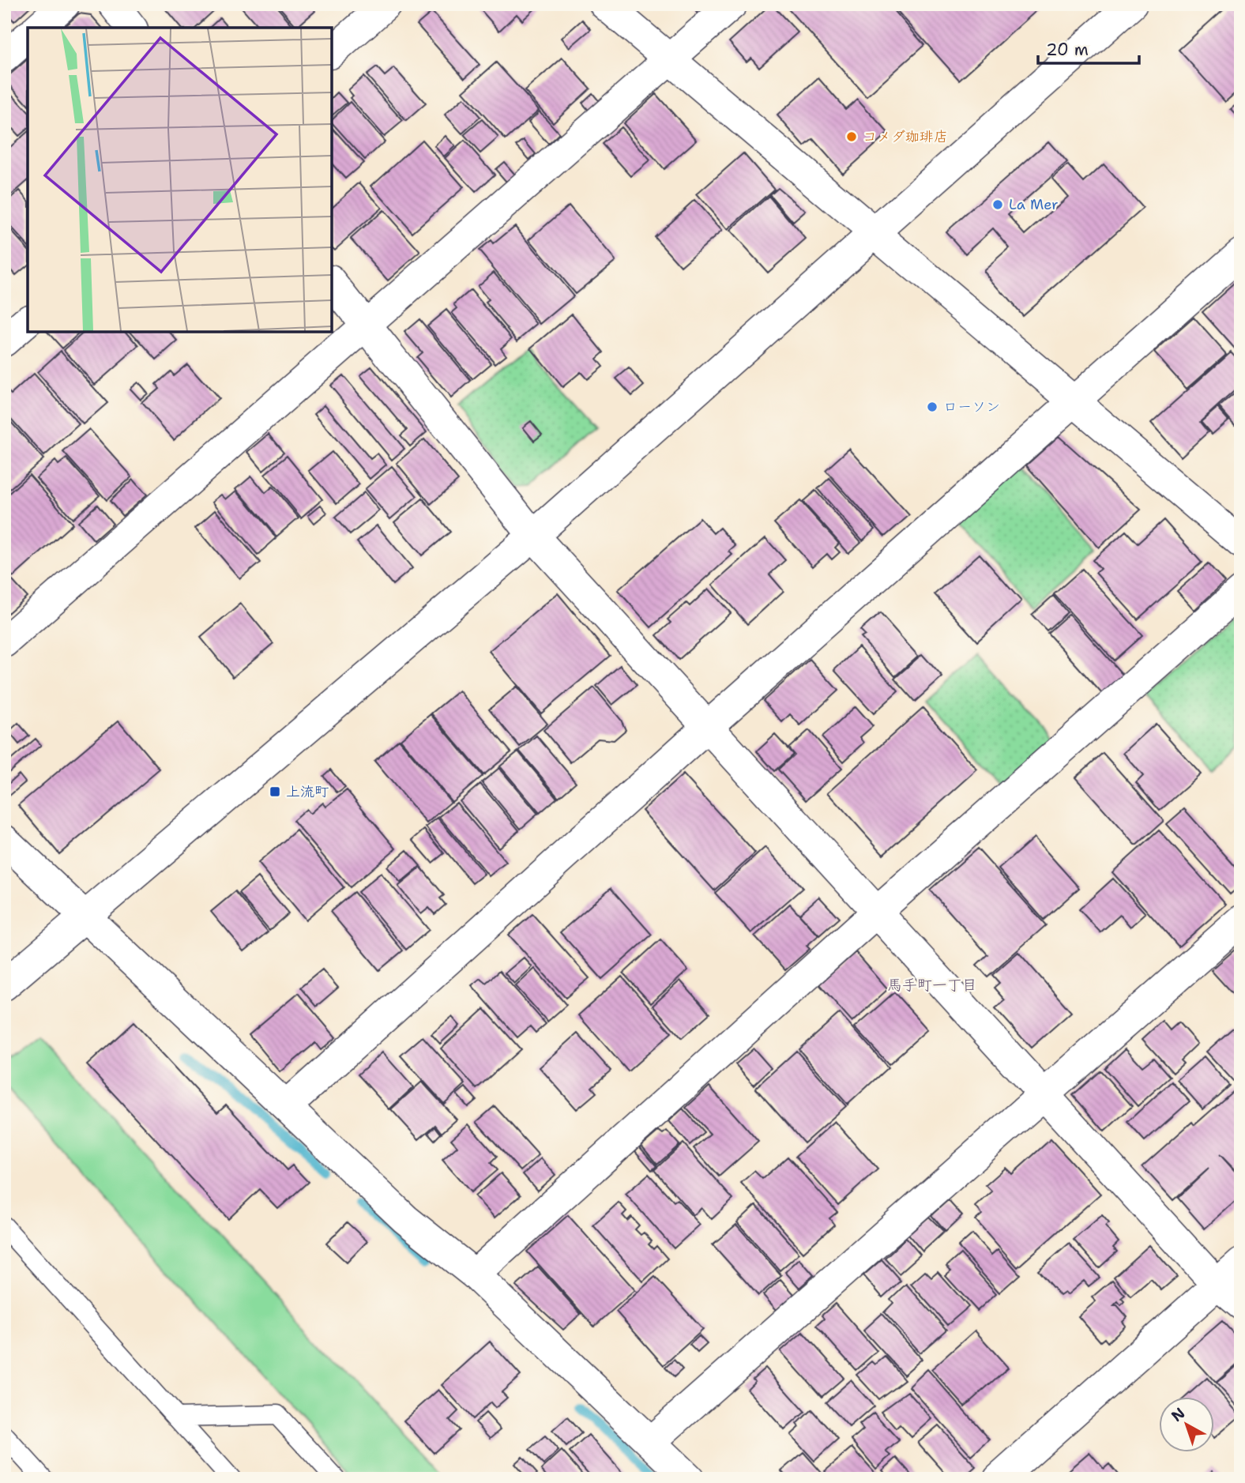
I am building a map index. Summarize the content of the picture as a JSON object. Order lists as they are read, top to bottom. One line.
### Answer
{"districts":["馬手町一丁目"],"places":{"other":["コメダ珈琲店","La Mer","ローソン"],"transit":["上流町"]},"scale_bar":"20 m","north":"top left"}
